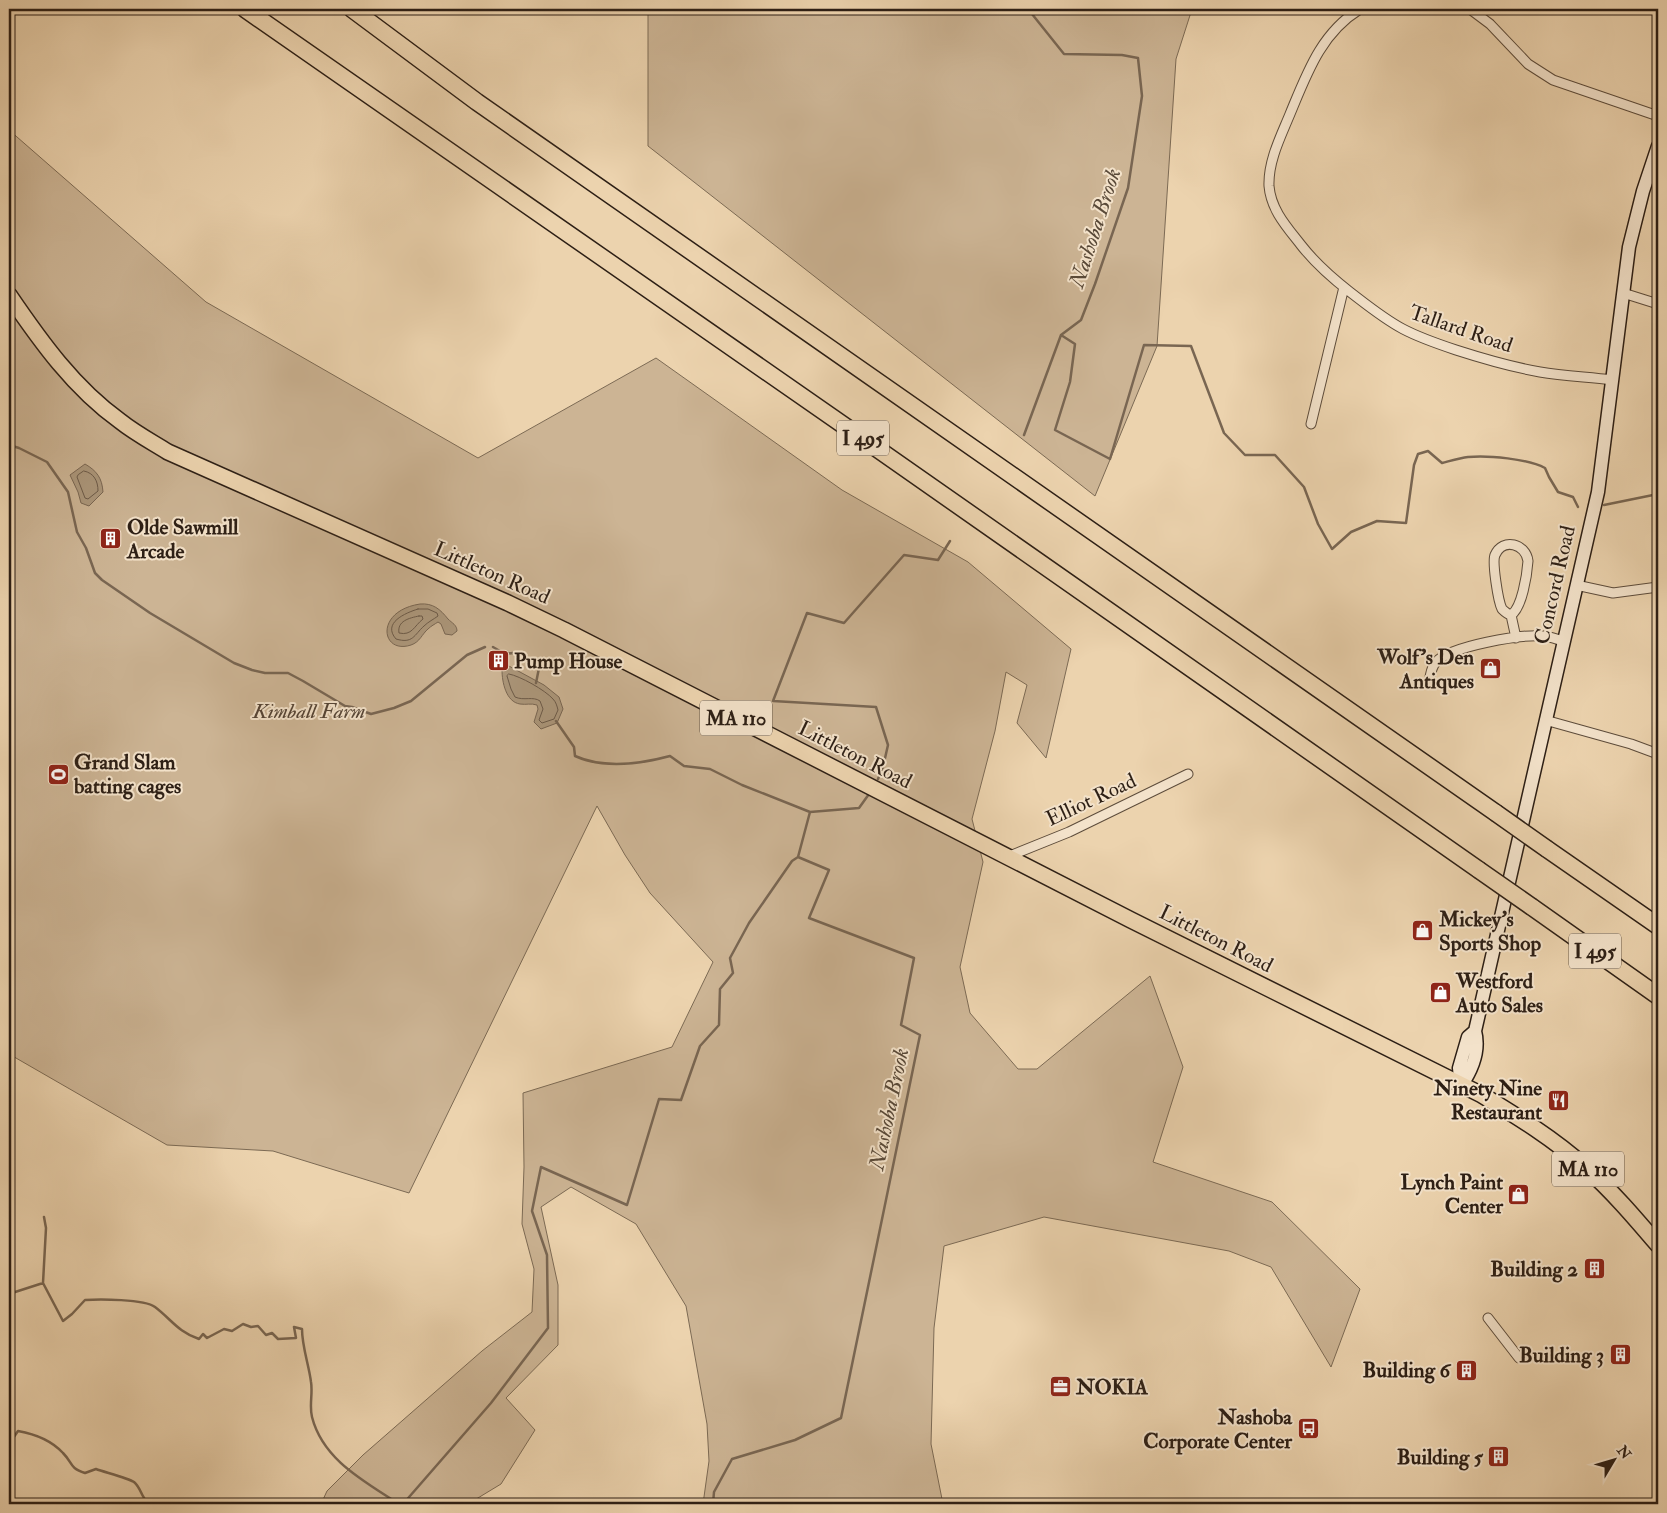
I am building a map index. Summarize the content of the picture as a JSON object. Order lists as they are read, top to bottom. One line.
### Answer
{"streets":{"highway":["I 495"],"main road":["Littleton Road","Concord Road","MA 110"],"street":["Tallard Road","Elliot Road"]},"crossings":[["Tallard Road","Concord Road"],["Littleton Road","Concord Road"],["Littleton Road","Elliot Road"]],"water":["Nashoba Brook"],"parks":["Kimball Farm"],"places":{"building":["Olde Sawmill Arcade","Pump House","Building 2","Building 3","Building 6","Building 5"],"shop":["Wolf's Den Antiques","Mickey's Sports Shop","Westford Auto Sales","Lynch Paint Center"],"sports":["Grand Slam batting cages"],"restaurant":["Ninety Nine Restaurant"],"office":["NOKIA"],"bus stop":["Nashoba Corporate Center"]},"north":"top right"}
